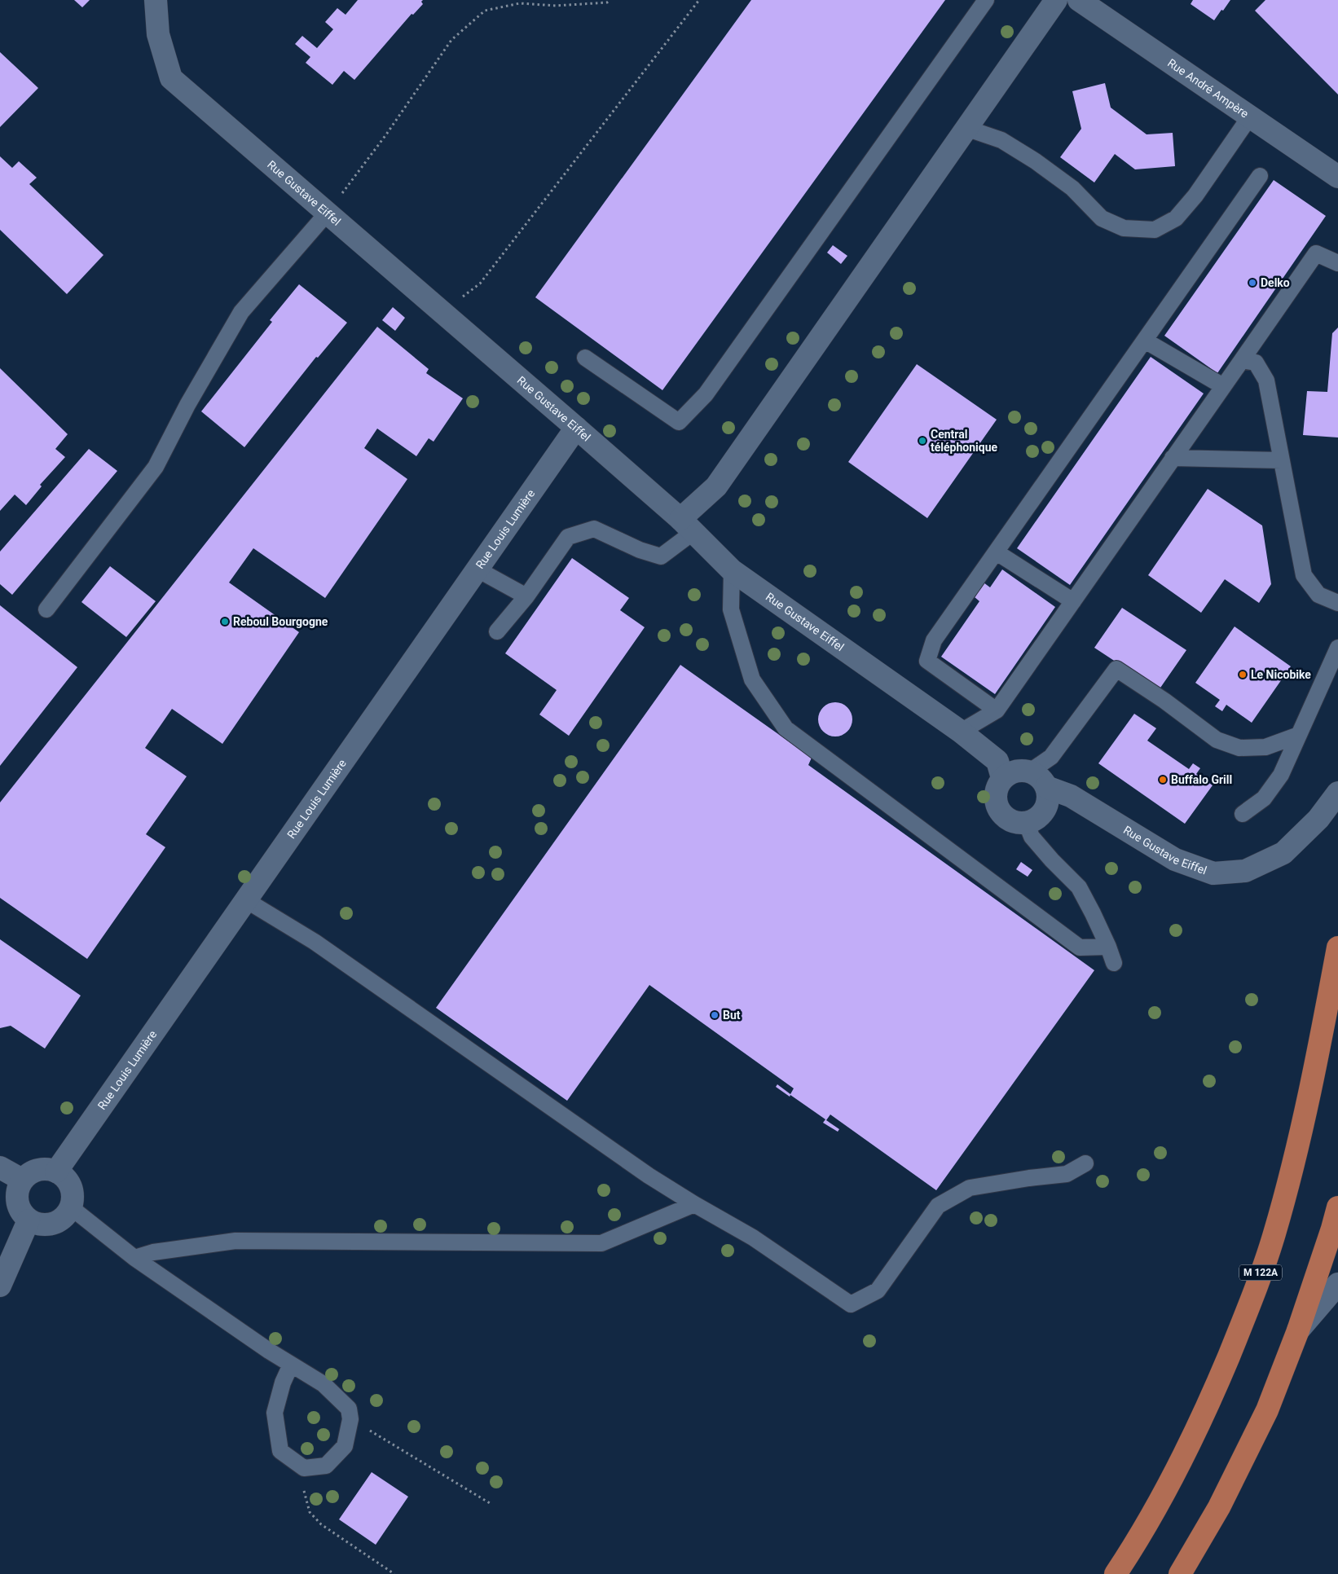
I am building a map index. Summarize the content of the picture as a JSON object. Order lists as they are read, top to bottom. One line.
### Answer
{"streets":{"main road":["M 122A"],"street":["Rue André Ampère","Rue Gustave Eiffel","Rue Louis Lumière"]},"crossings":[["Rue Gustave Eiffel","Rue Louis Lumière"]],"places":["Delko","Central téléphonique","Reboul Bourgogne","Le Nicobike","Buffalo Grill","But"]}
